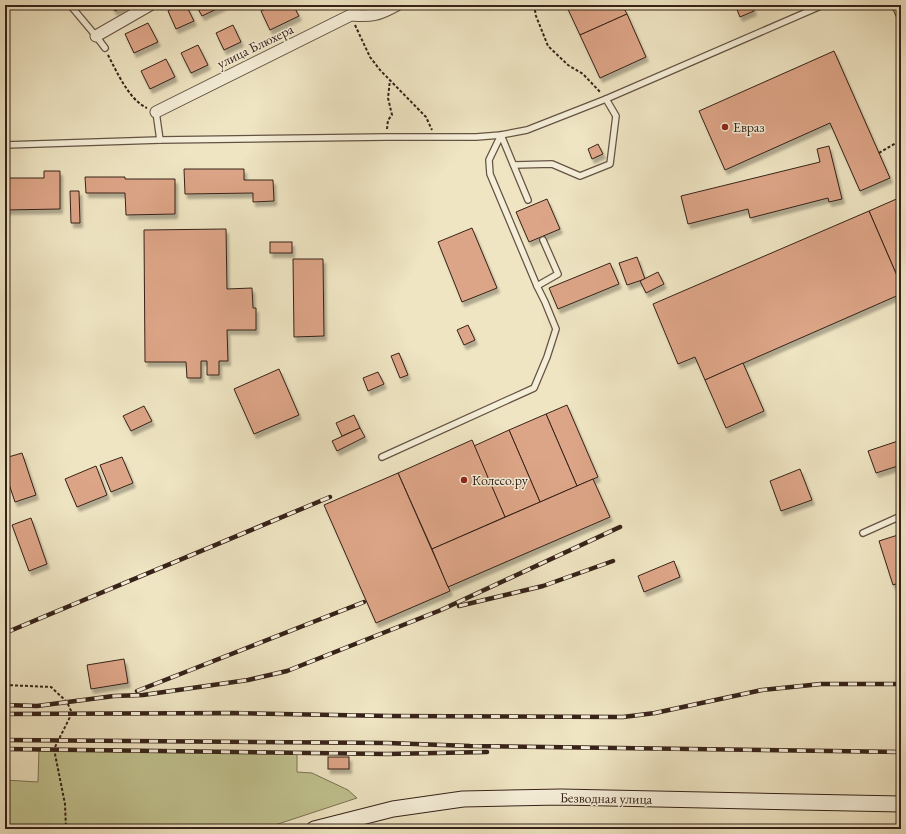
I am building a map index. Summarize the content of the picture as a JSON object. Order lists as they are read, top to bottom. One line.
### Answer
{"streets":{"main road":["Безводная улица"],"street":["улица Блюхера"]},"places":["Евраз","Колесо.ру"]}
